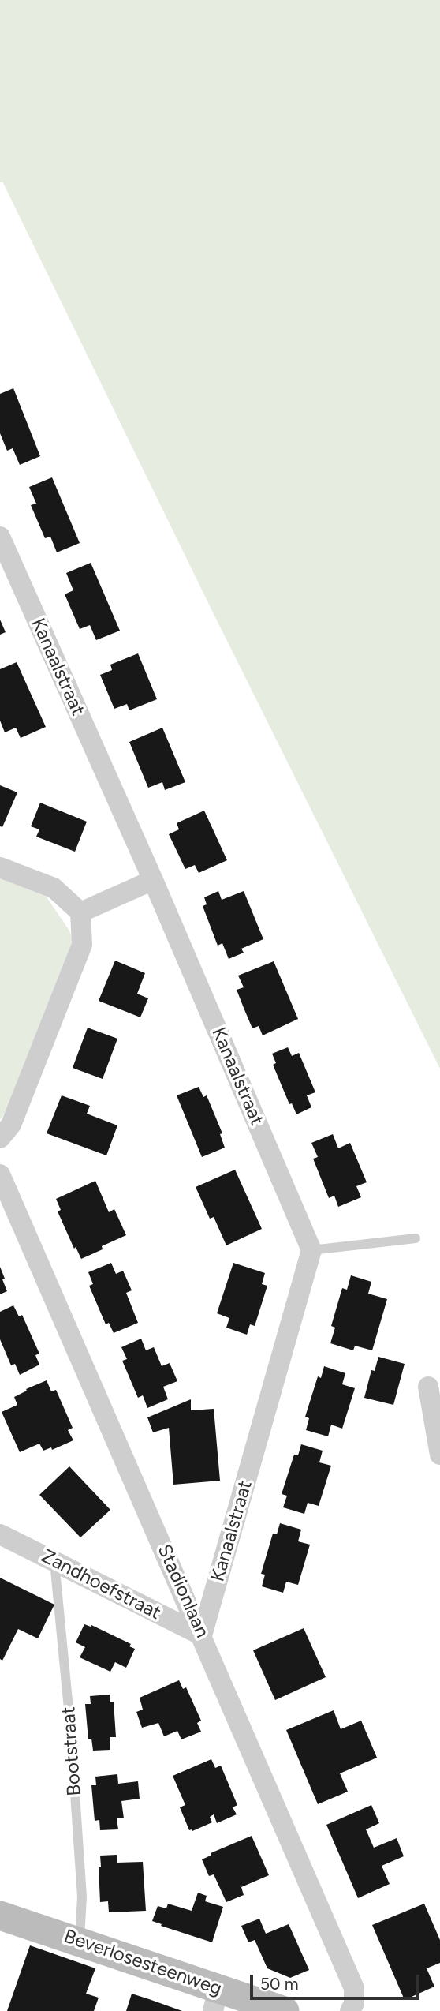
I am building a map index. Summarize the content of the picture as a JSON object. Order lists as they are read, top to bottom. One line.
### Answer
{"streets":{"street":["Kanaalstraat","Zandhoefstraat","Stadionlaan","Beverlosesteenweg"],"lane":["Bootstraat"]},"crossings":[["Kanaalstraat","Zandhoefstraat"],["Kanaalstraat","Stadionlaan"],["Zandhoefstraat","Stadionlaan"],["Zandhoefstraat","Bootstraat"],["Bootstraat","Beverlosesteenweg"]],"scale_bar":"50 m"}
